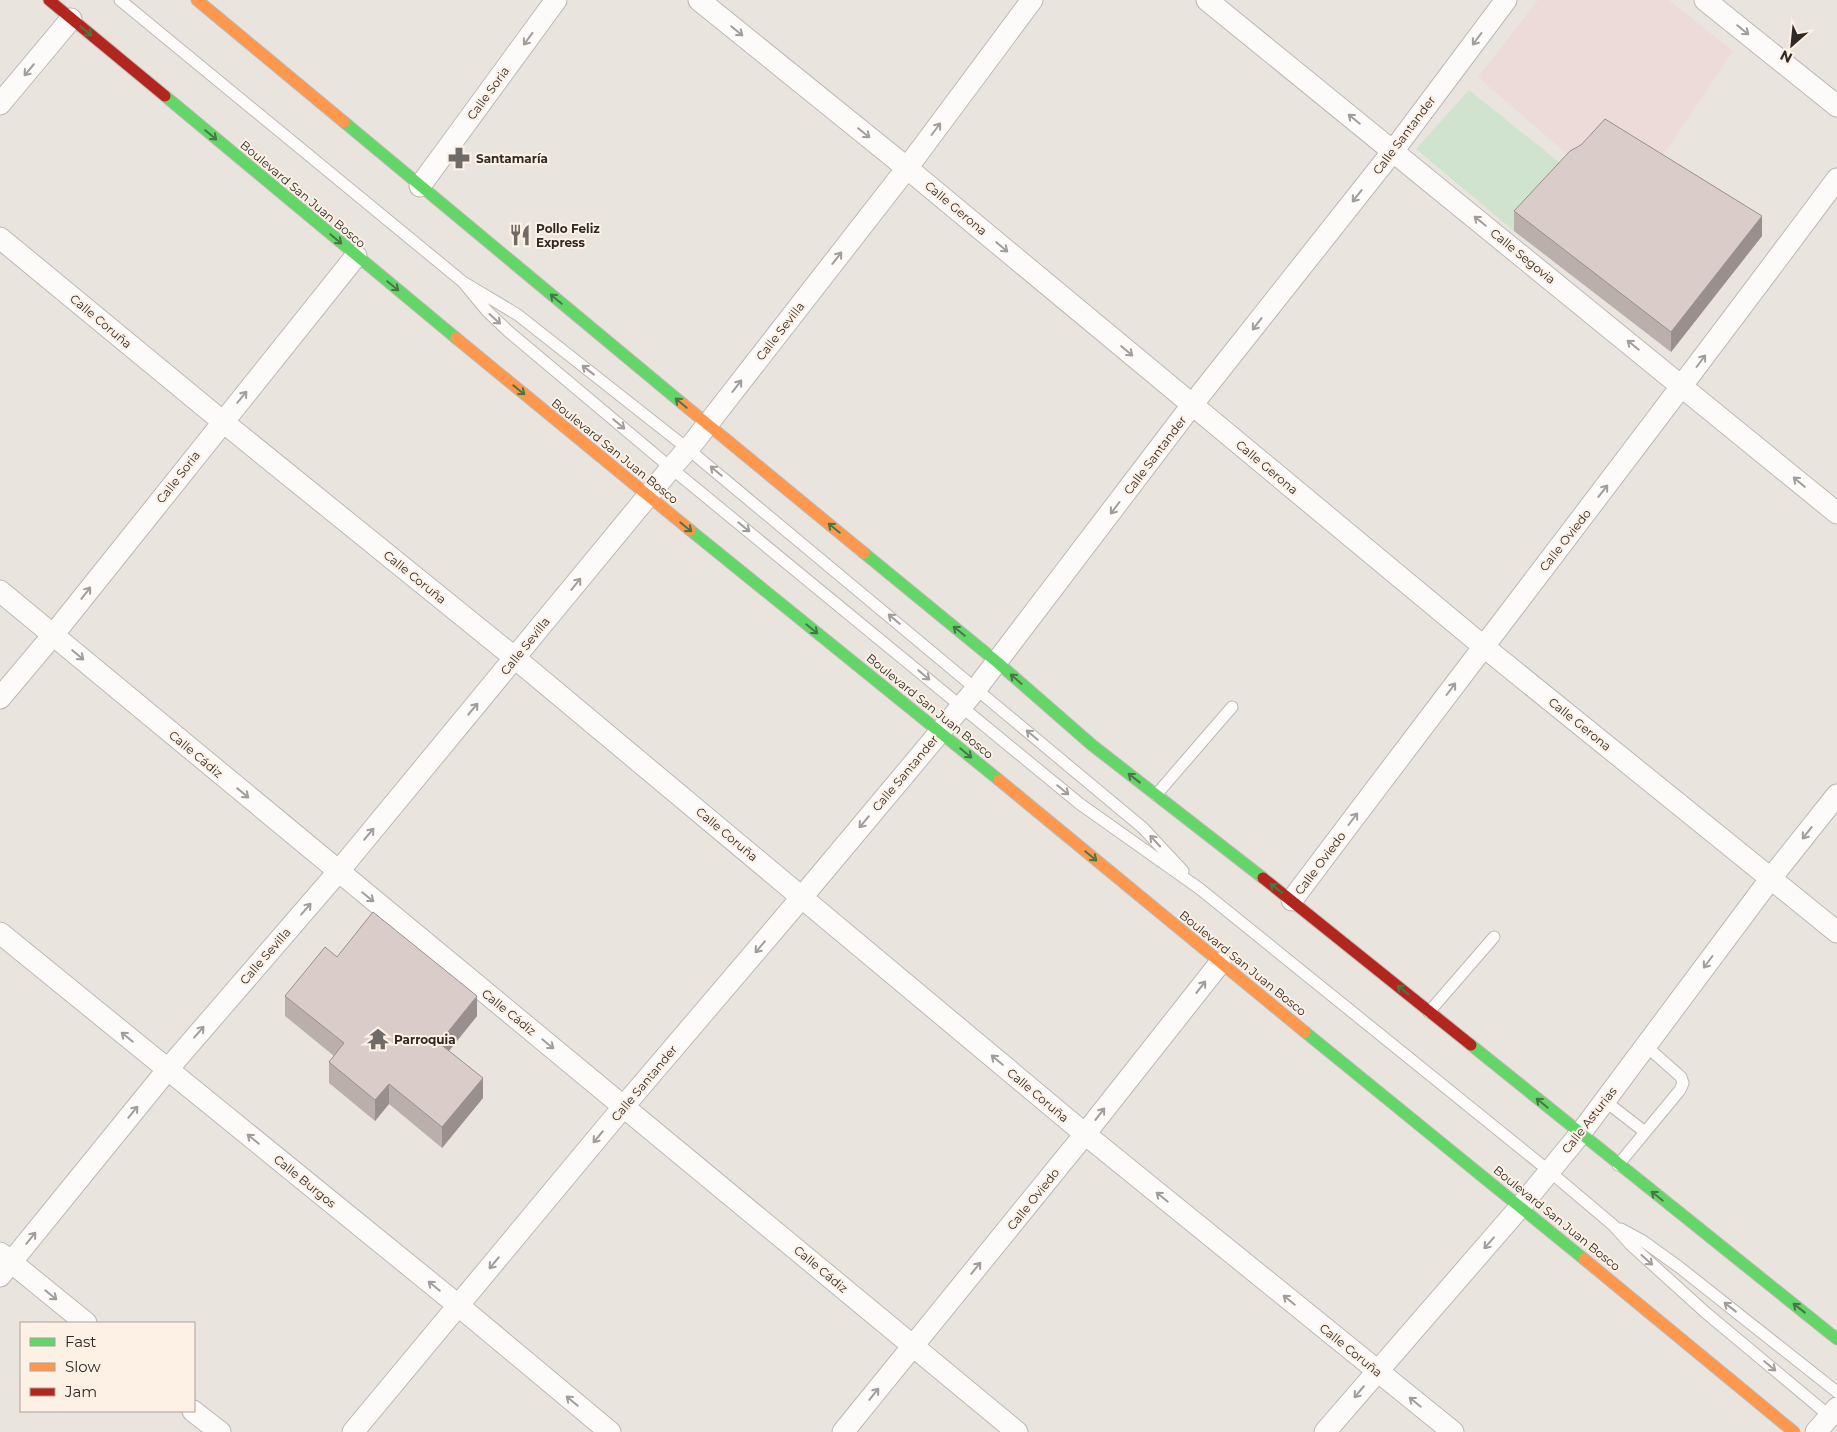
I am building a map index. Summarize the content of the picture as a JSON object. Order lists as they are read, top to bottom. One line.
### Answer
{"streets":{"street":["Calle Soria","Calle Santander","Boulevard San Juan Bosco","Calle Gerona","Calle Segovia","Calle Coruña","Calle Sevilla","Calle Oviedo","Calle Cádiz","Calle Asturias","Calle Burgos"]},"crossings":[["Calle Soria","Boulevard San Juan Bosco"],["Calle Soria","Calle Coruña"],["Calle Soria","Calle Cádiz"],["Calle Santander","Boulevard San Juan Bosco"],["Calle Santander","Calle Gerona"],["Calle Santander","Calle Segovia"],["Calle Santander","Calle Coruña"],["Calle Santander","Calle Cádiz"],["Calle Santander","Calle Burgos"],["Boulevard San Juan Bosco","Calle Sevilla"],["Boulevard San Juan Bosco","Calle Oviedo"],["Boulevard San Juan Bosco","Calle Asturias"],["Calle Gerona","Calle Sevilla"],["Calle Gerona","Calle Oviedo"],["Calle Gerona","Calle Asturias"],["Calle Segovia","Calle Oviedo"],["Calle Coruña","Calle Sevilla"],["Calle Coruña","Calle Oviedo"],["Calle Coruña","Calle Asturias"],["Calle Sevilla","Calle Cádiz"],["Calle Sevilla","Calle Burgos"],["Calle Oviedo","Calle Cádiz"]],"one_way":["Calle Santander","Calle Gerona","Calle Segovia","Calle Coruña","Calle Sevilla","Calle Oviedo","Calle Cádiz","Calle Asturias","Calle Burgos"],"places":{"pharmacy":["Santamaría"],"restaurant":["Pollo Feliz Express"],"temple":["Parroquia"]},"legend":["Fast","Slow","Jam"],"north":"bottom left"}
